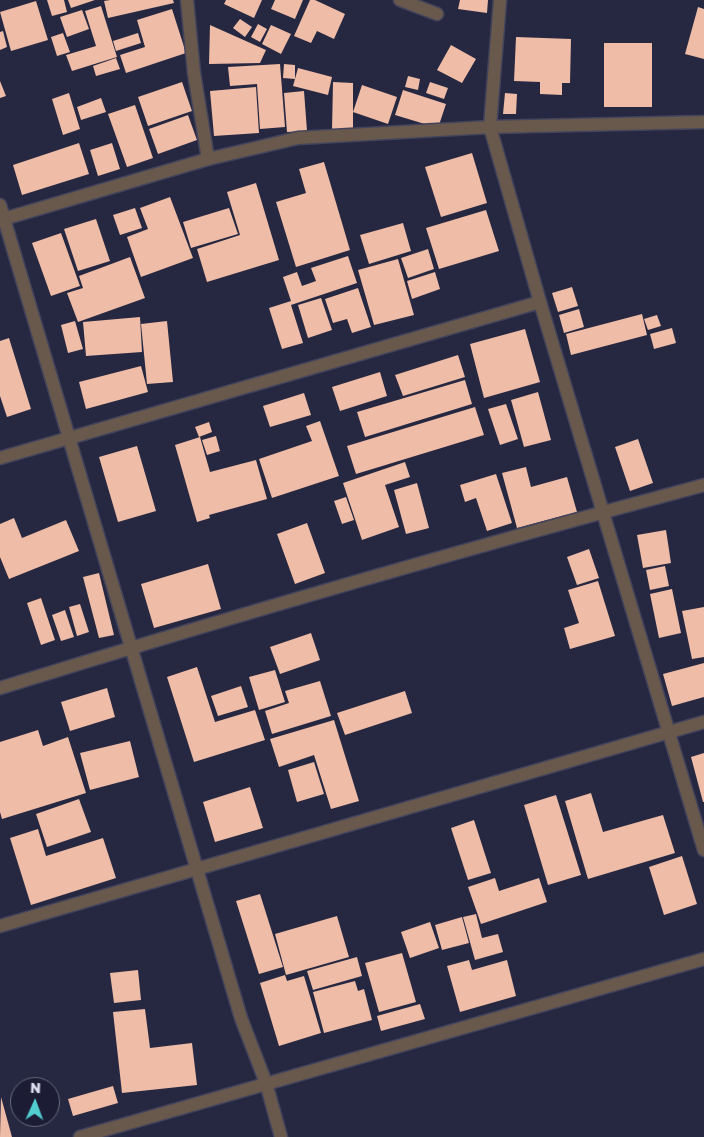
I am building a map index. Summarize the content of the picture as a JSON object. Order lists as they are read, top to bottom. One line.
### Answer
{"north":"top"}
